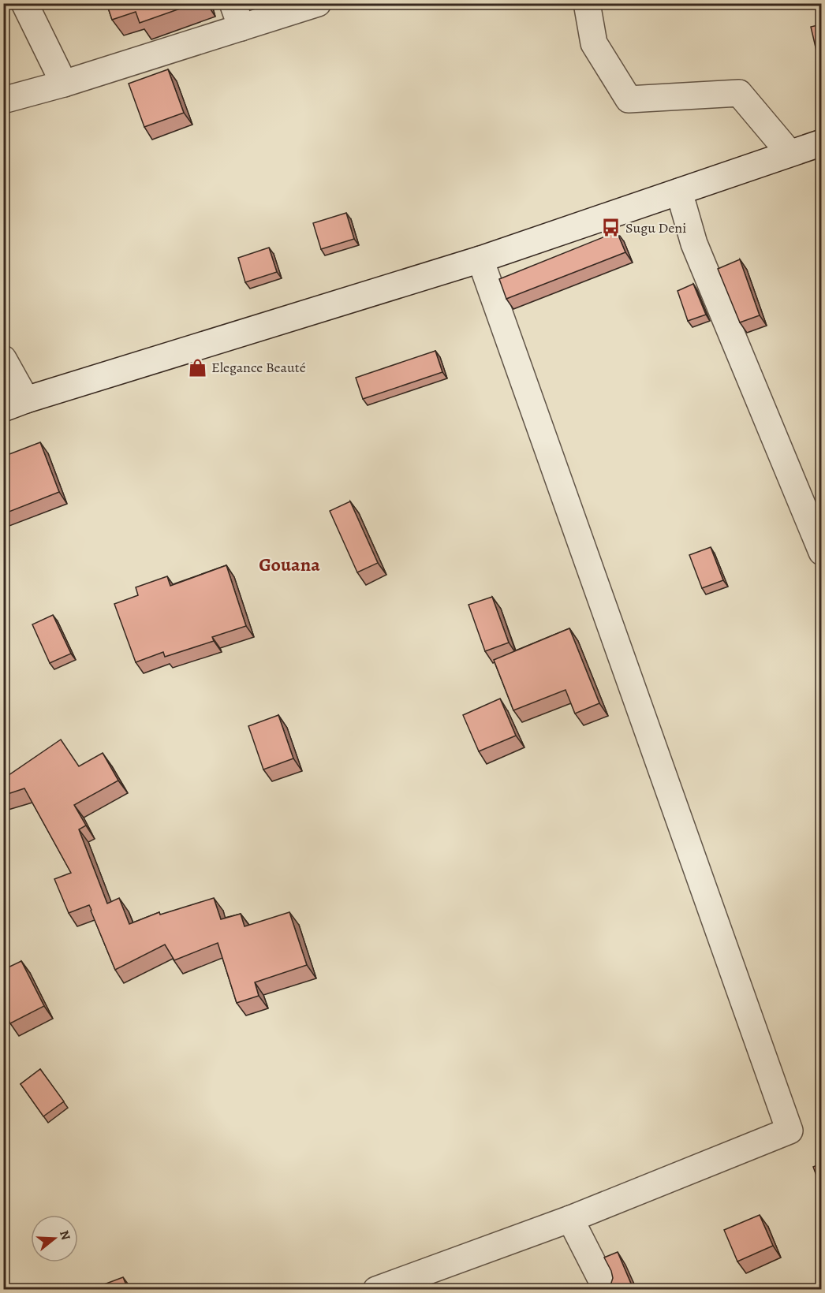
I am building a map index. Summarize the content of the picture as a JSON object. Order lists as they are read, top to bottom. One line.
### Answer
{"districts":["Gouana"],"places":{"bus stop":["Sugu Deni"],"shop":["Elegance Beauté"]},"north":"right"}
